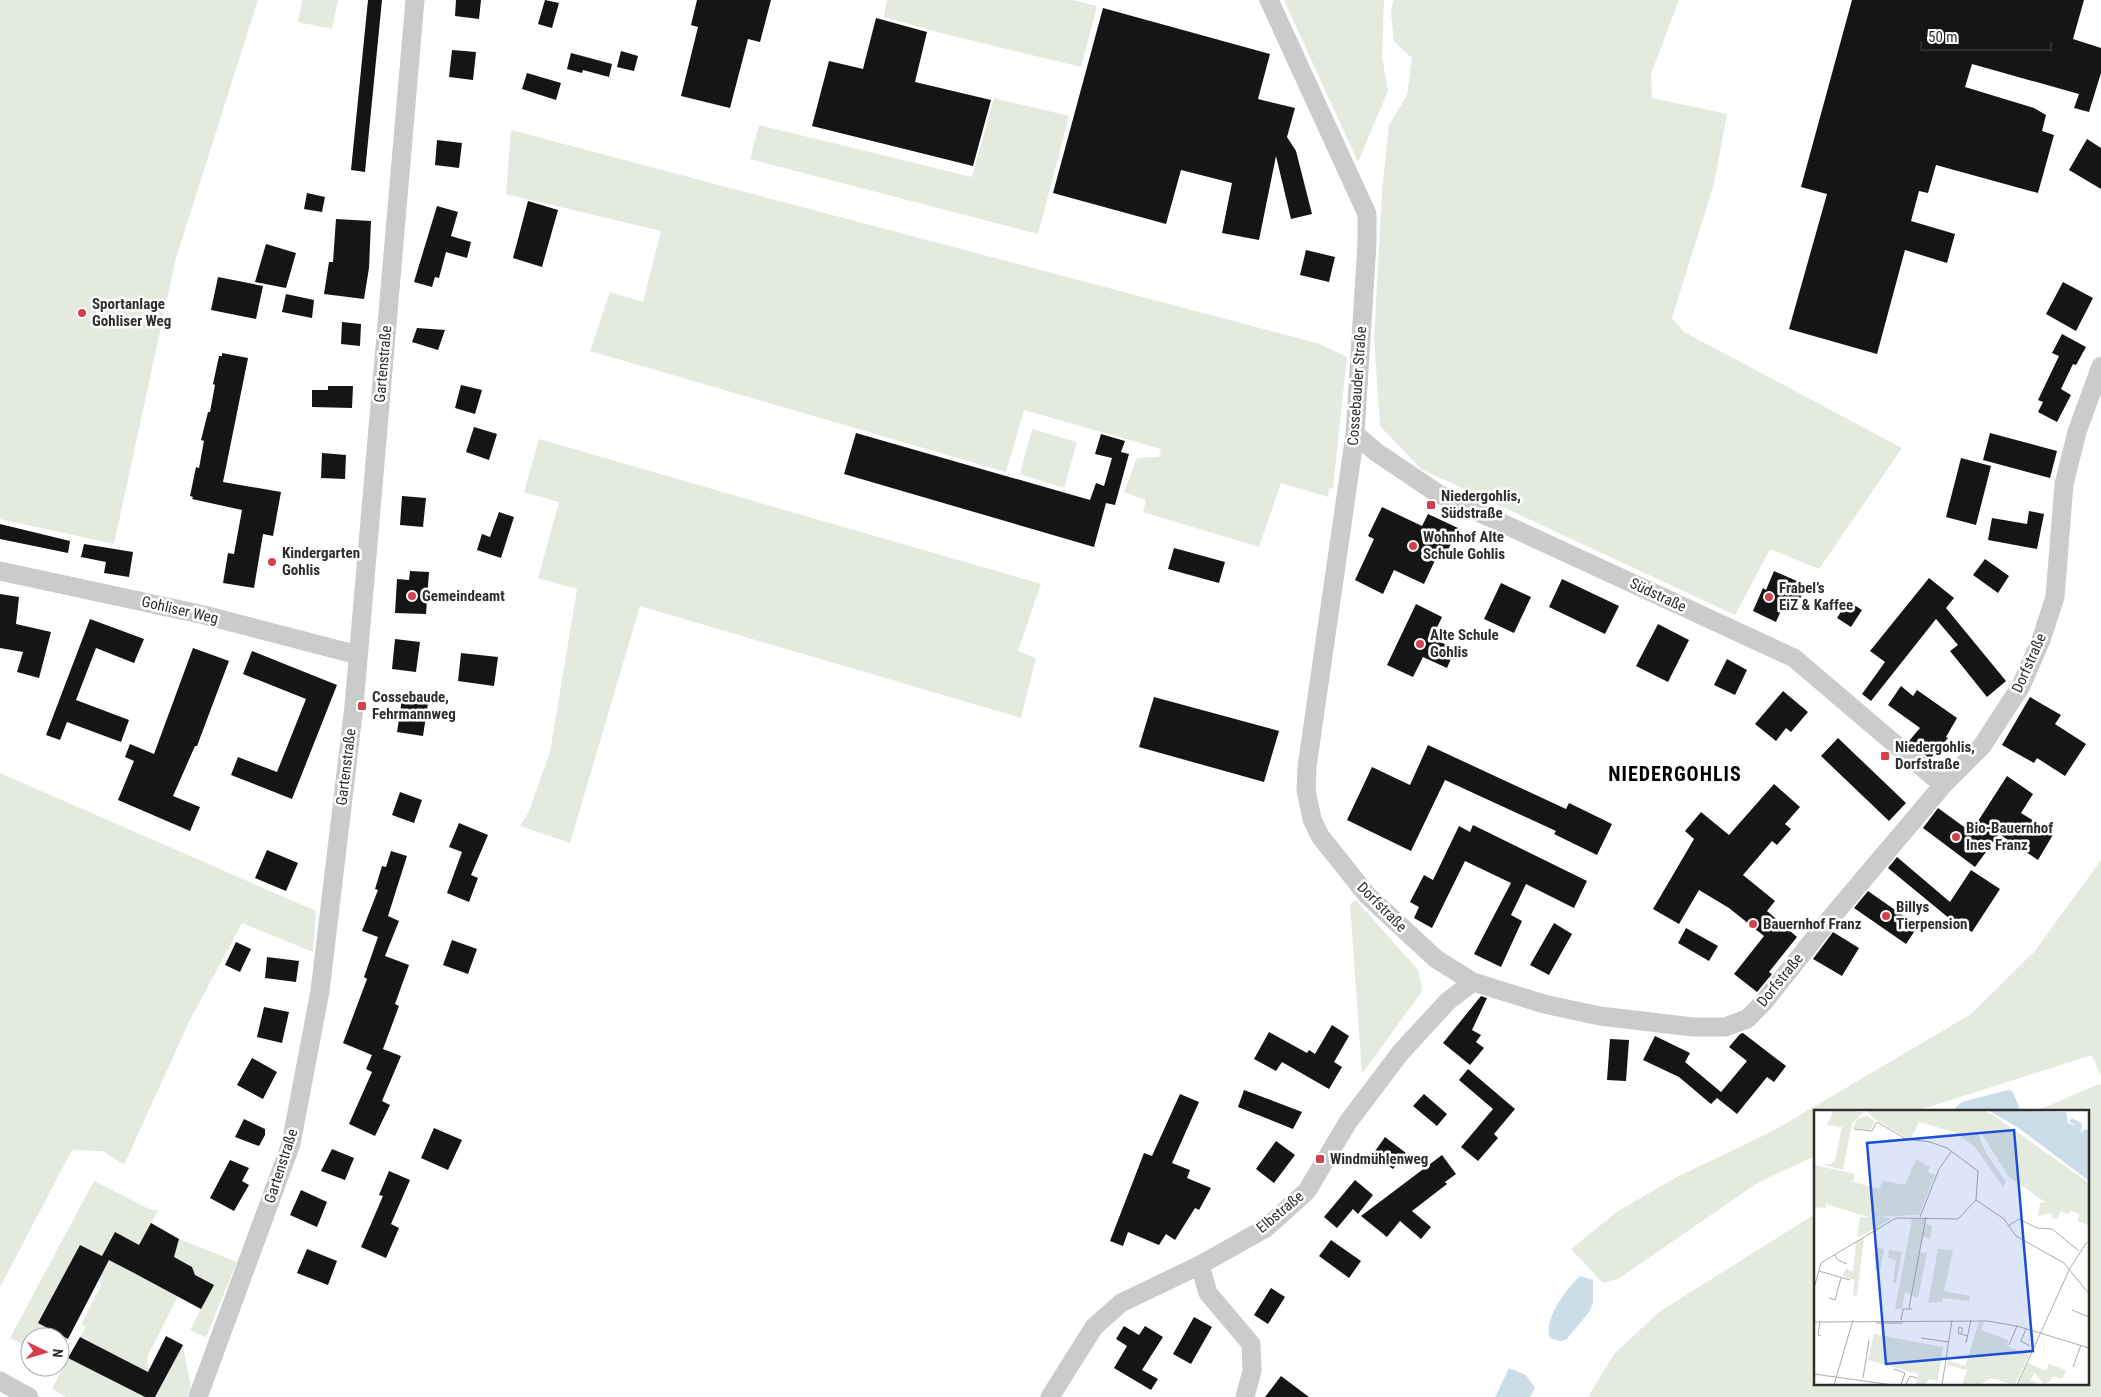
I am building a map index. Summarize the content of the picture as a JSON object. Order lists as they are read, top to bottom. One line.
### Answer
{"streets":{"street":["Gartenstraße","Cossebauder Straße","Südstraße","Gohliser Weg","Dorfstraße","Elbstraße"]},"crossings":[["Gartenstraße","Gohliser Weg"],["Cossebauder Straße","Südstraße"],["Cossebauder Straße","Dorfstraße"],["Südstraße","Dorfstraße"],["Dorfstraße","Elbstraße"]],"districts":["NIEDERGOHLIS"],"places":{"other":["Sportanlage Gohliser Weg","Wohnhof Alte Schule Gohlis","Kindergarten Gohlis","Gemeindeamt","Frabel’s EiZ & Kaffee","Alte Schule Gohlis","Bio-Bauernhof Ines Franz","Billys Tierpension","Bauernhof Franz"],"transit":["Niedergohlis, Südstraße","Cossebaude, Fehrmannweg","Niedergohlis, Dorfstraße","Windmühlenweg"]},"scale_bar":"50 m","north":"right"}
